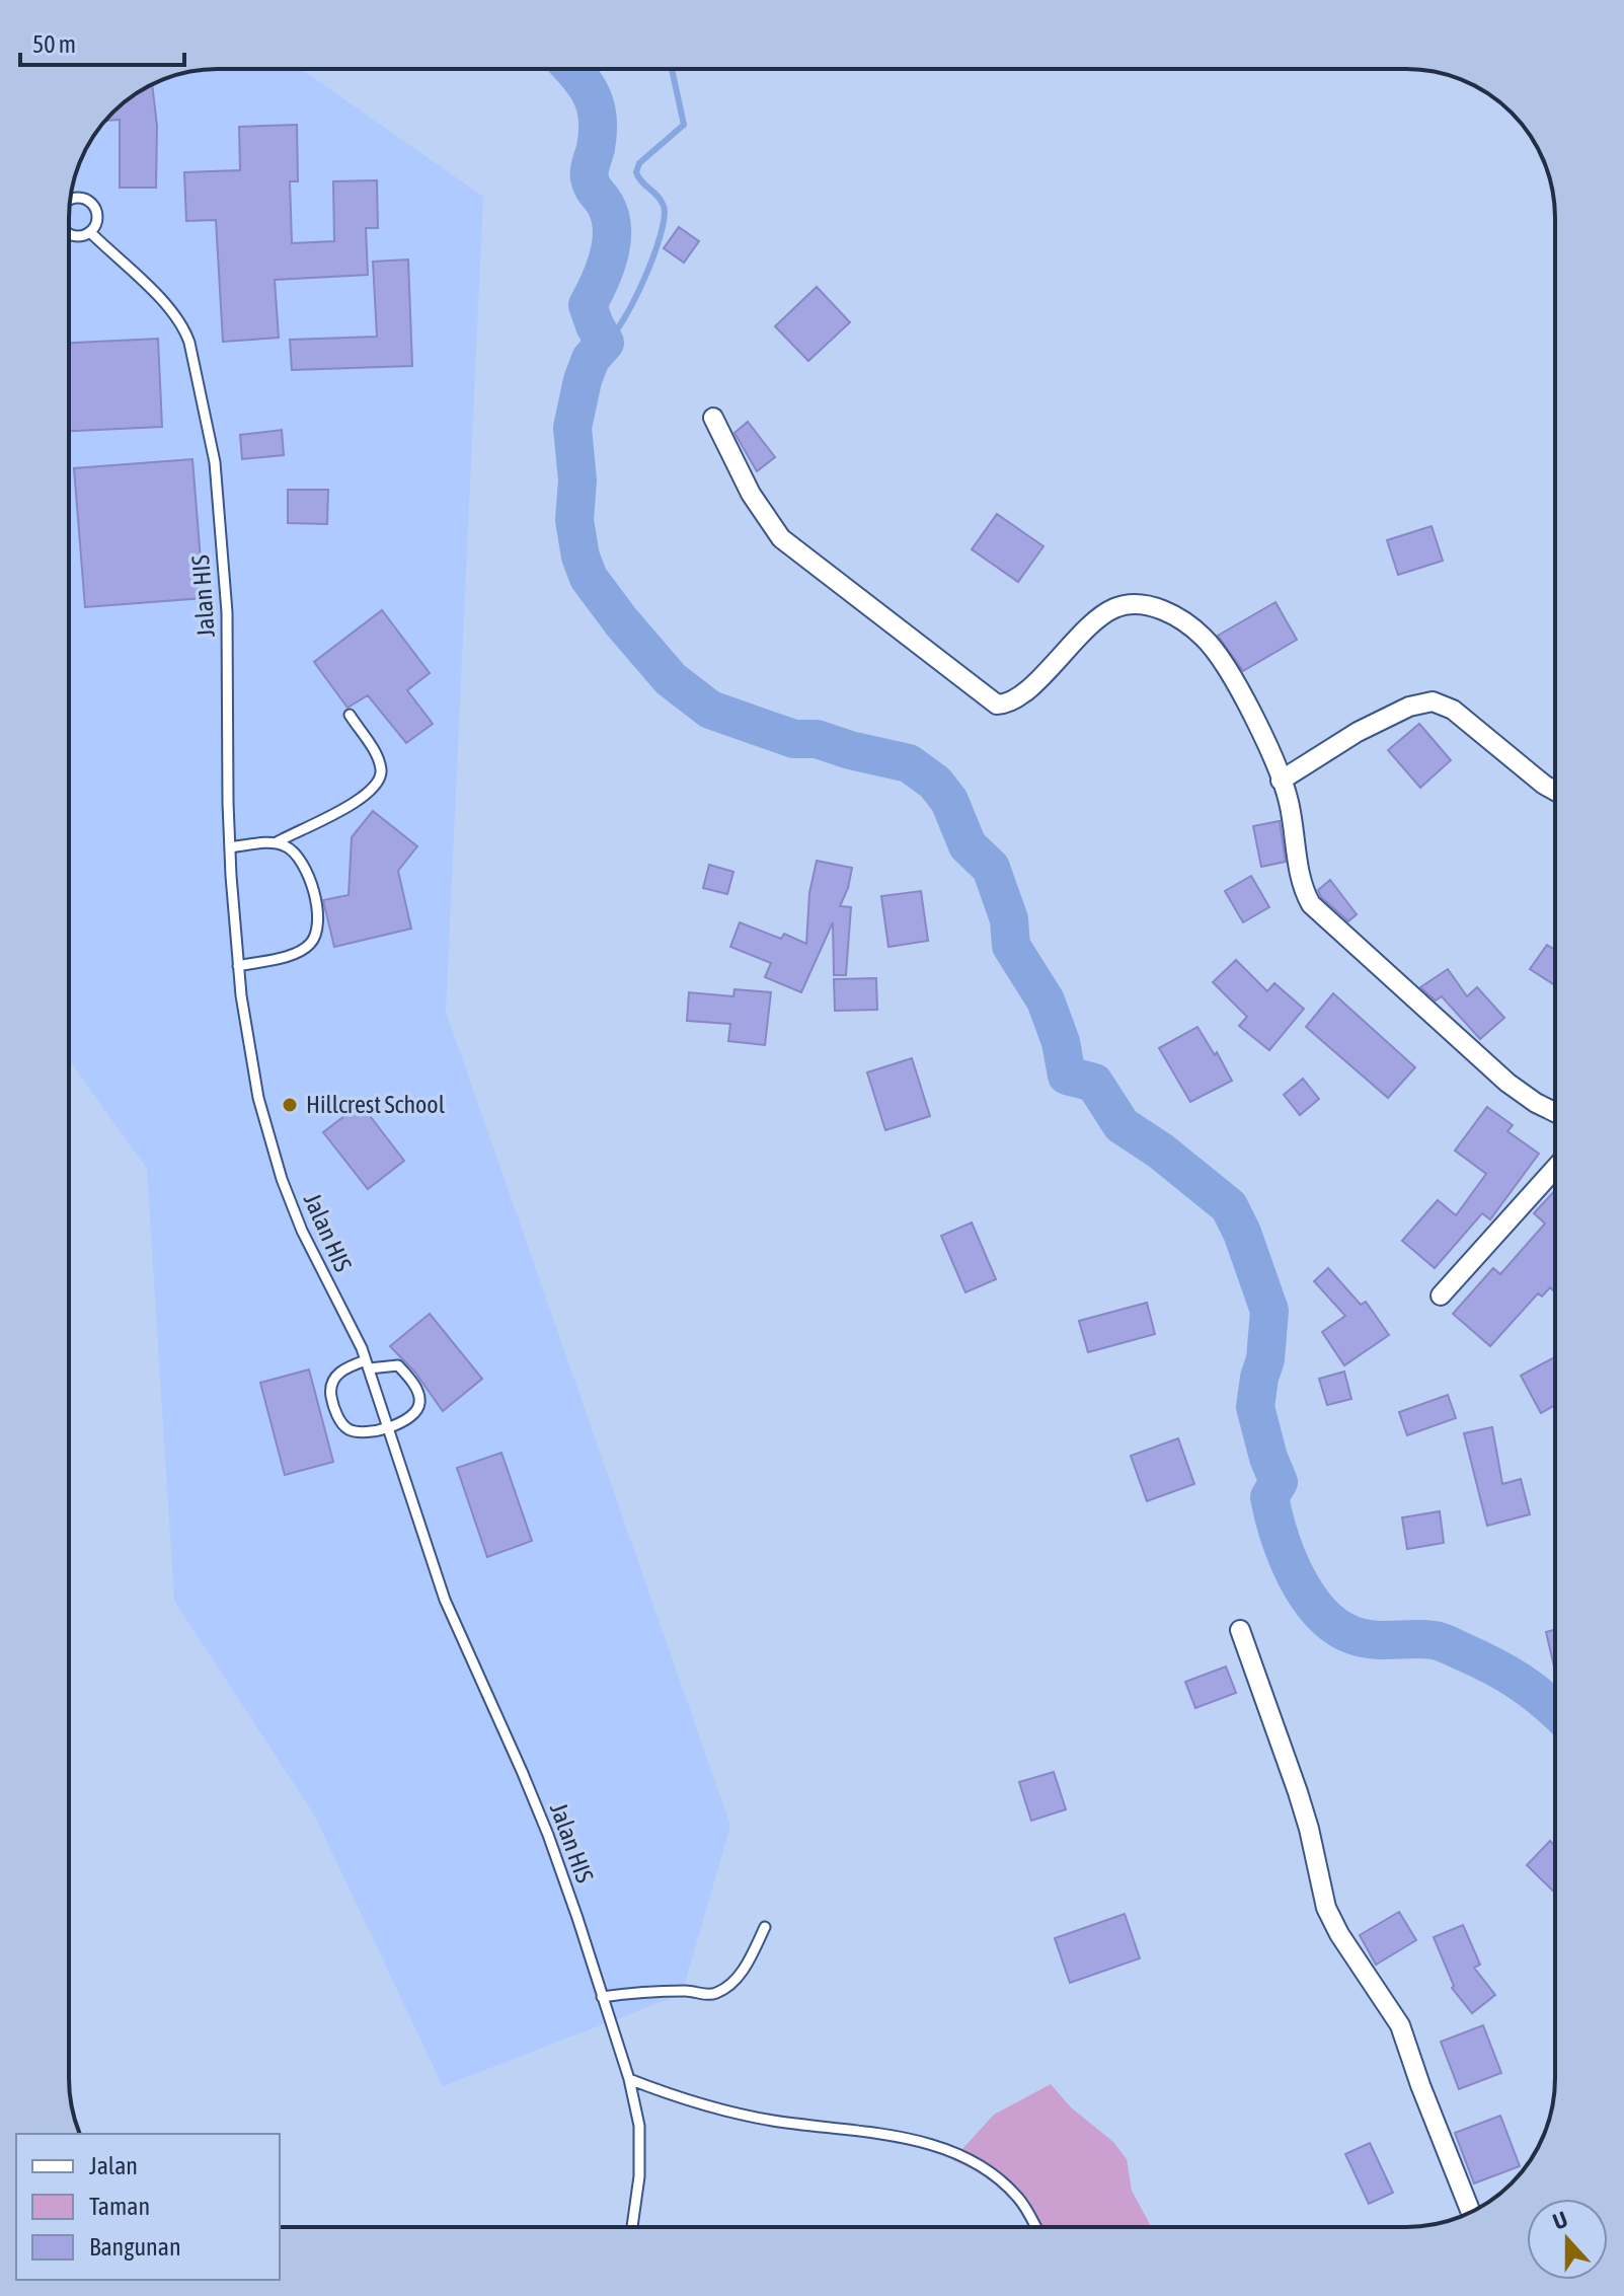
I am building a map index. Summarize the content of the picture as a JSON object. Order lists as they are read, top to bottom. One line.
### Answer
{"streets":{"lane":["Jalan HIS"]},"places":["Hillcrest School"],"legend":["Jalan","Taman","Bangunan"],"scale_bar":"50 m","north":"top"}
